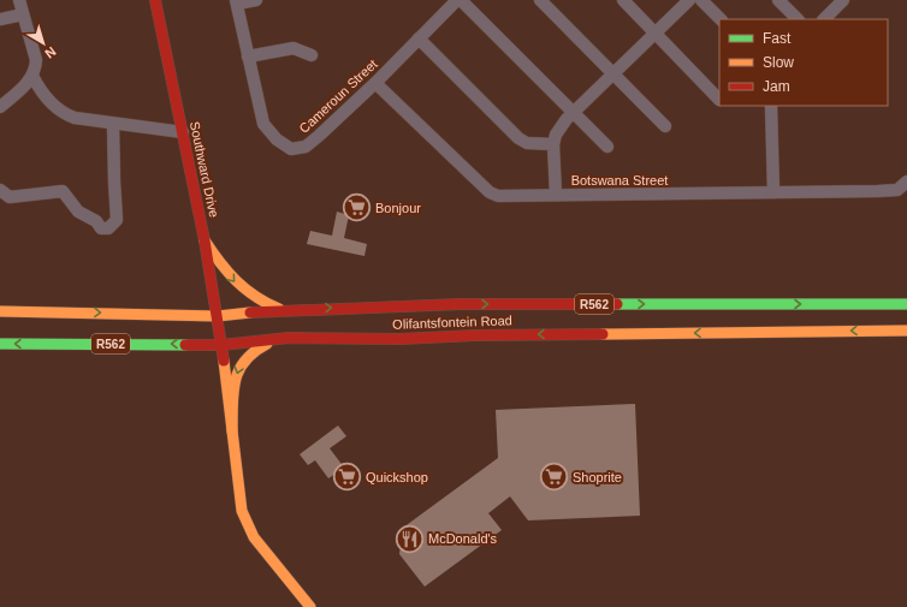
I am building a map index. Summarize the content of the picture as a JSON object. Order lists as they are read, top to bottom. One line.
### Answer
{"streets":{"main road":["Southward Drive","R562","Olifantsfontein Road"],"street":["Cameroun Street","Botswana Street"]},"crossings":[["Cameroun Street","Botswana Street"],["Southward Drive","Olifantsfontein Road"]],"places":{"supermarket":["Bonjour","Quickshop","Shoprite"],"restaurant":["McDonald's"]},"legend":["Fast","Slow","Jam"],"north":"bottom right"}
